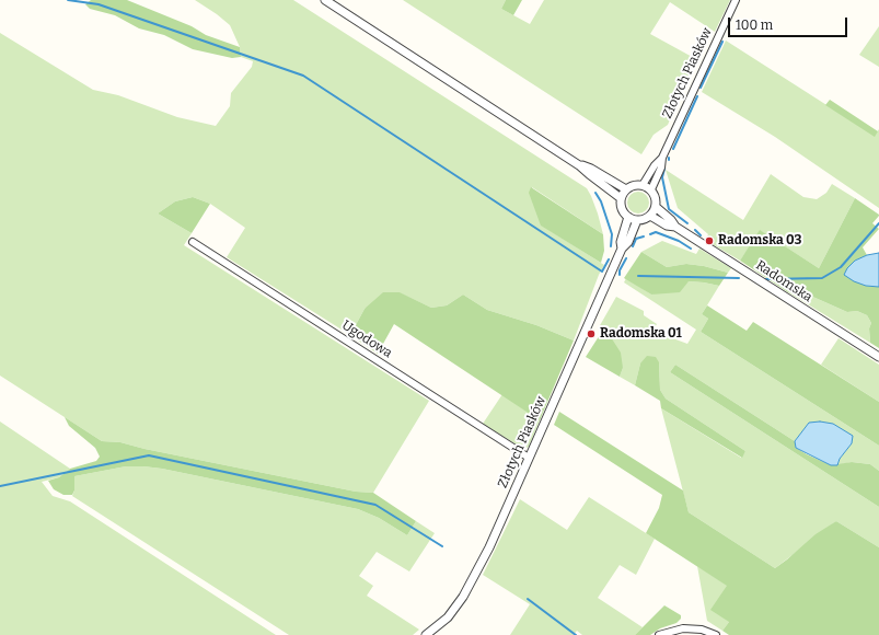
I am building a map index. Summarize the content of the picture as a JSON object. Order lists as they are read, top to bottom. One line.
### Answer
{"streets":{"street":["Złotych Piasków","Radomska","Ugodowa"]},"crossings":[["Złotych Piasków","Radomska"],["Złotych Piasków","Ugodowa"]],"places":["Radomska 03","Radomska 01"],"scale_bar":"100 m"}
